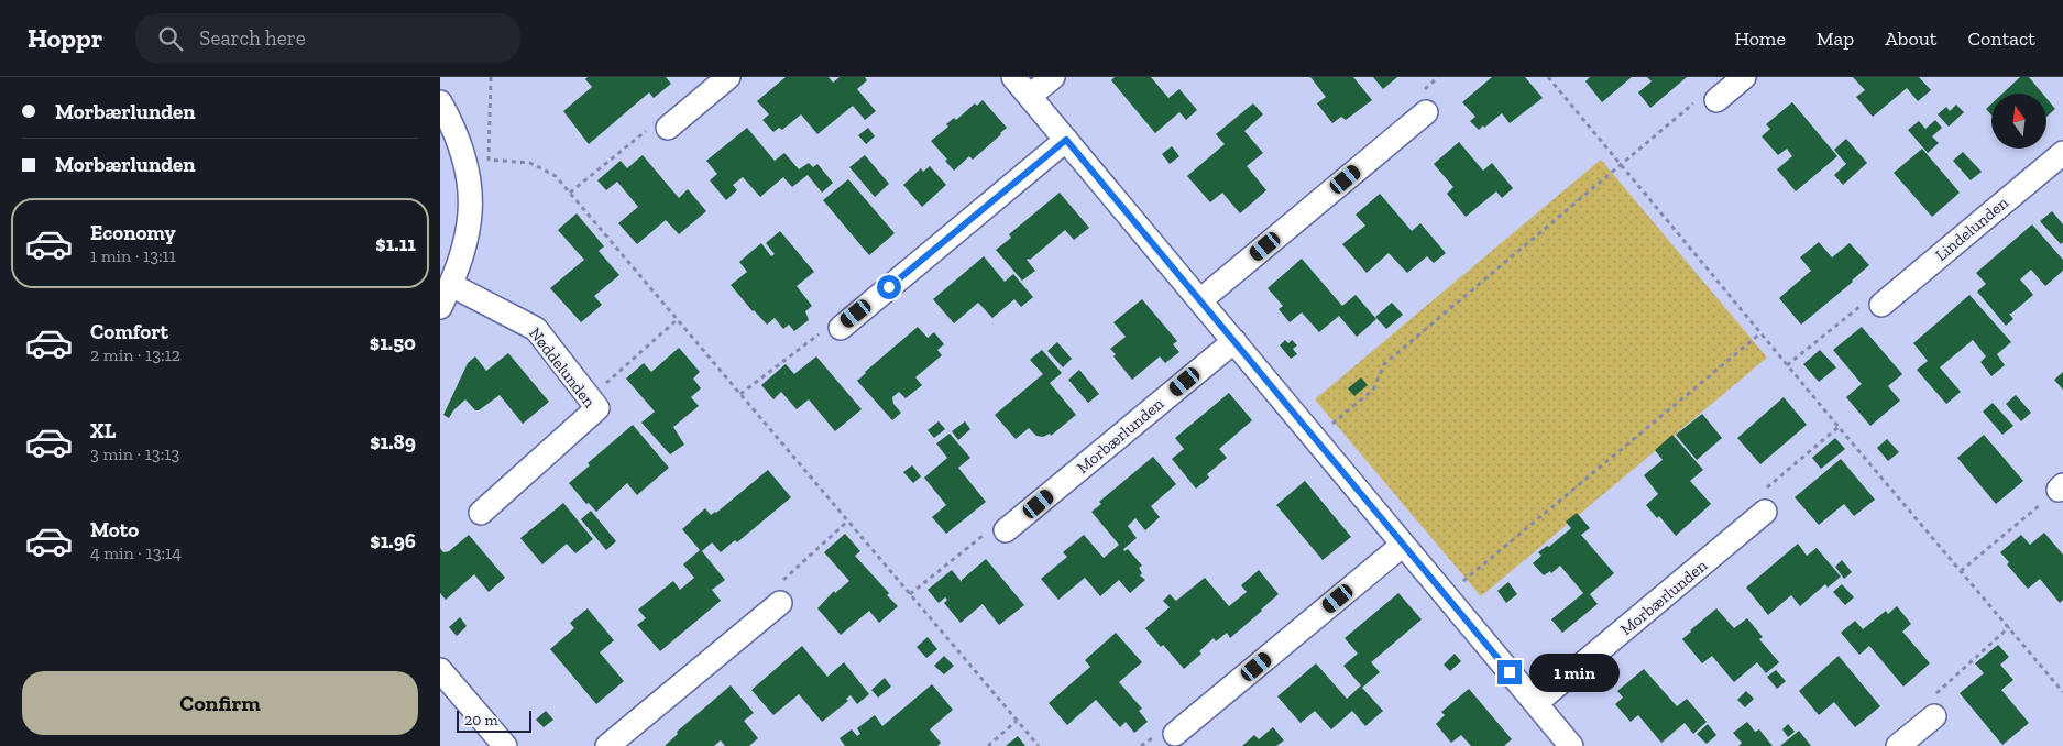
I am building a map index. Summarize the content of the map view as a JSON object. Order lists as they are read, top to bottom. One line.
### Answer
{"streets":{"street":["Lindelunden","Nøddelunden","Morbærlunden"]},"scale_bar":"20 m","north":"top","page":{"header":"Hoppr","search":"Search here","nav":["Home","Map","About","Contact"],"banner":["Morbærlunden","Morbærlunden"],"list":[{"name":"Economy","note":"1 min · 13:11","value":"$1.11"},{"name":"Comfort","note":"2 min · 13:12","value":"$1.50"},{"name":"XL","note":"3 min · 13:13","value":"$1.89"},{"name":"Moto","note":"4 min · 13:14","value":"$1.96"}],"bubble":"1 min","buttons":"Confirm","scale":"20 m"}}
